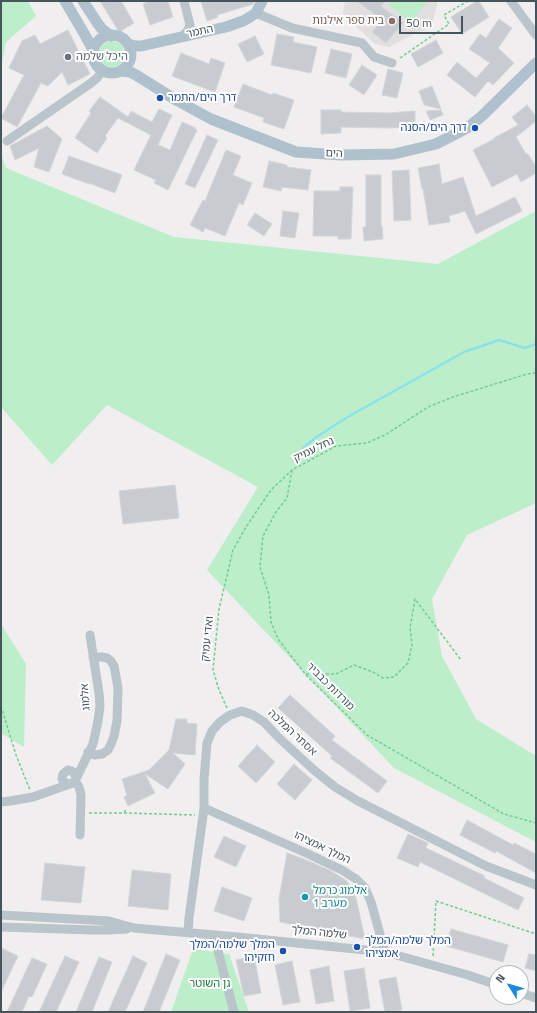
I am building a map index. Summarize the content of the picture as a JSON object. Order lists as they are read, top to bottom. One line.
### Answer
{"streets":{"main road":["התמר","הים"],"street":["אלמוג","אסתר המלכה","המלך אמציהו","שלמה המלך"],"path":["נחל עמיק","ואדי עמיק","מורדות כבביר"]},"crossings":[["התמר","הים"],["נחל עמיק","ואדי עמיק"],["נחל עמיק","מורדות כבביר"],["ואדי עמיק","אסתר המלכה"],["המלך אמציהו","שלמה המלך"]],"parks":["גן השוטר"],"places":["בית ספר אילנות","היכל שלמה","דרך הים/התמר","דרך הים/הסנה","אלמוג כרמל מערב 1","המלך שלמה/המלך אמציהו","המלך שלמה/המלך חזקיהו"],"scale_bar":"50 m","north":"top left"}
